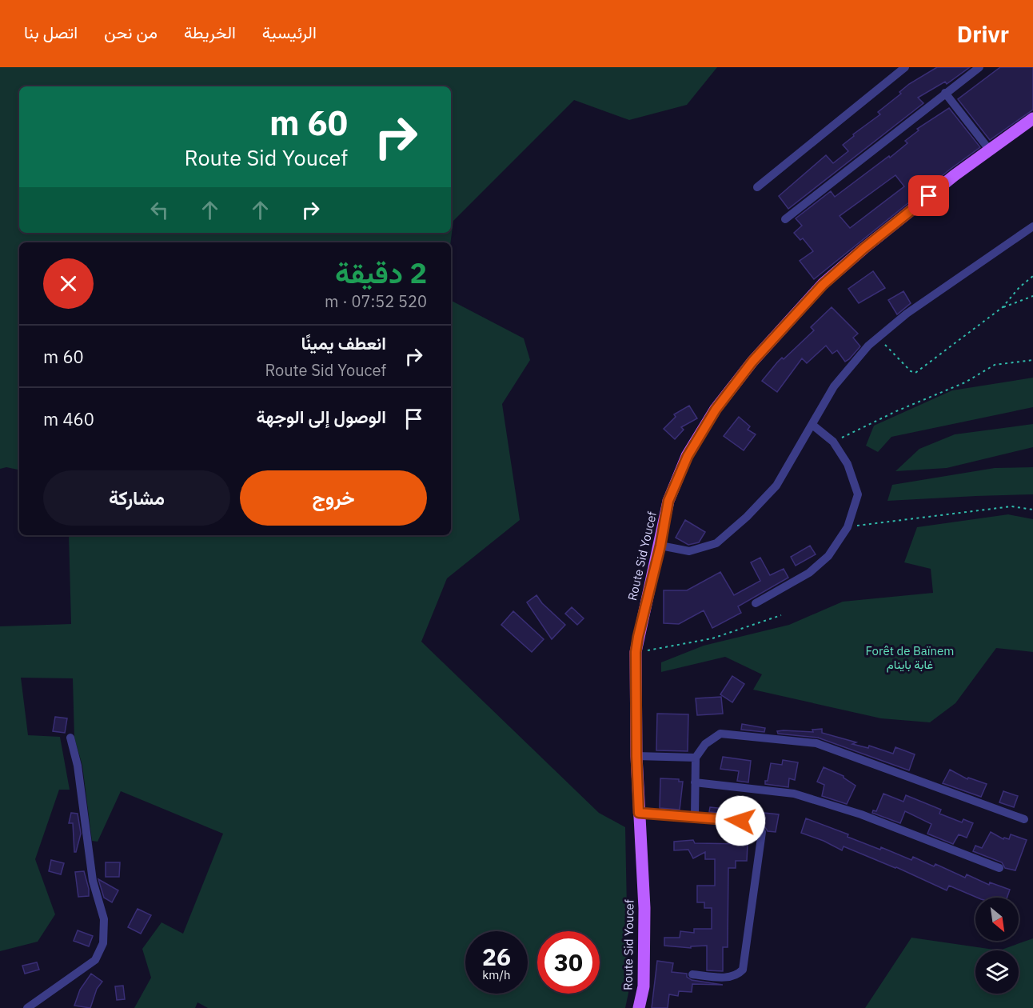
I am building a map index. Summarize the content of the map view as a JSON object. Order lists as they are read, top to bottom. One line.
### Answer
{"streets":{"main road":["Route Sid Youcef"]},"parks":["Forêt de Baïnem غابة باينام"],"north":"bottom right","page":{"header":"Drivr","nav":["الرئيسية","الخريطة","من نحن","اتصل بنا"],"turn":["60 m","Route Sid Youcef"],"heading":["2 دقيقة","520 m · 07:52"],"list":[{"name":"انعطف يمينًا","note":"Route Sid Youcef","value":"60 m"},{"name":"الوصول إلى الوجهة","value":"460 m"}],"buttons":["خروج","مشاركة"],"speed":"26 km/h","limit":"30"}}
